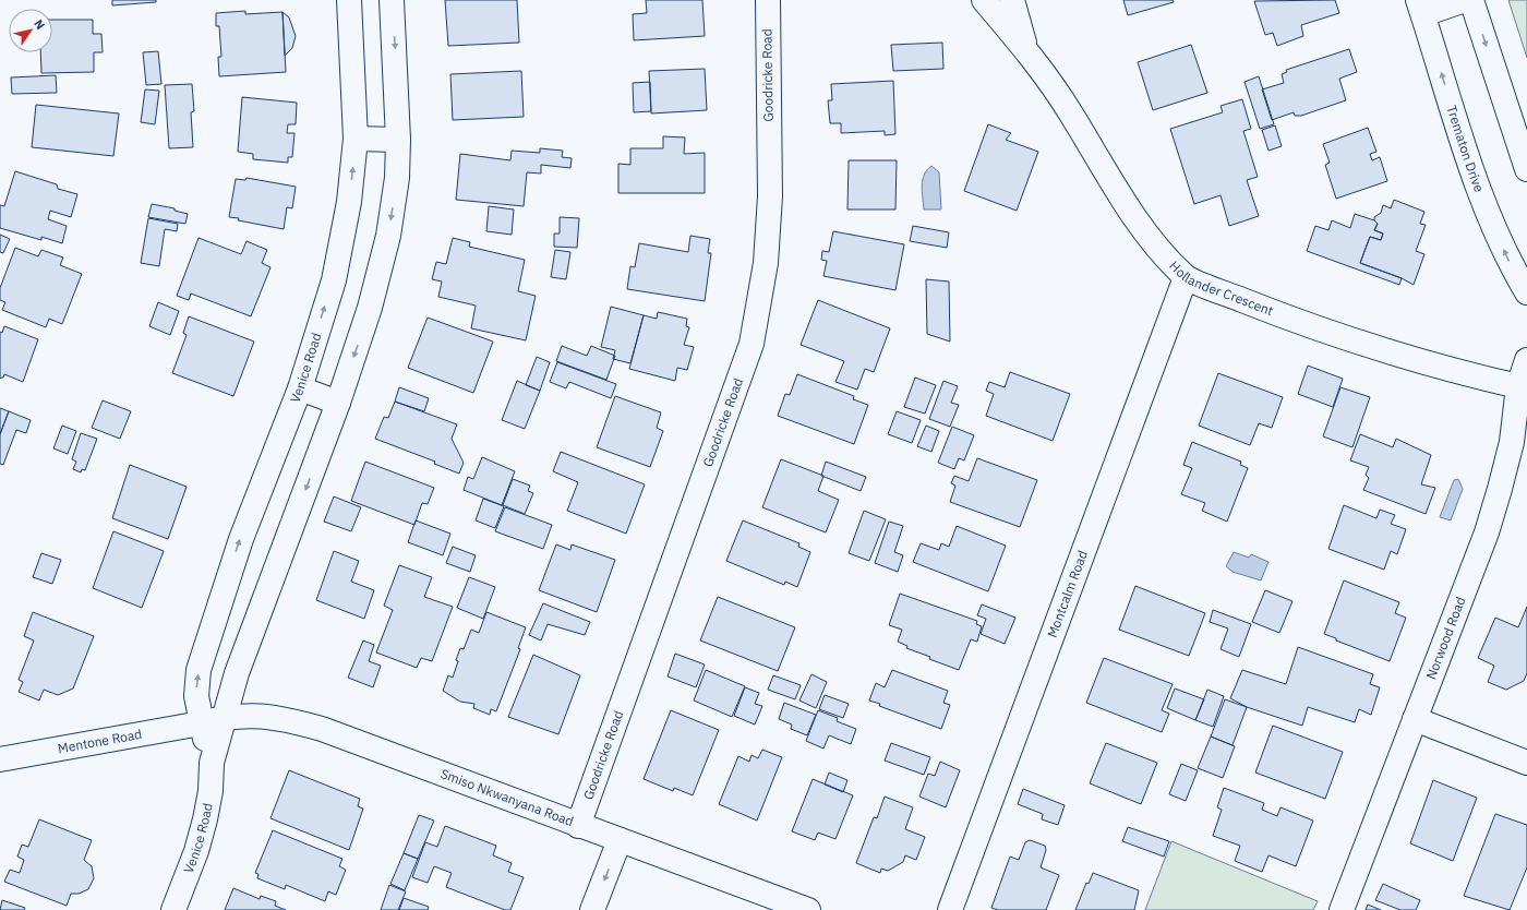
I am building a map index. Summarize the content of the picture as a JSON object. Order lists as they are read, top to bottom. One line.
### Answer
{"streets":{"street":["Goodricke Road","Trematon Drive","Hollander Crescent","Venice Road","Montcalm Road","Norwood Road","Mentone Road","Smiso Nkwanyana Road"]},"crossings":[["Goodricke Road","Smiso Nkwanyana Road"],["Hollander Crescent","Montcalm Road"],["Hollander Crescent","Norwood Road"],["Venice Road","Mentone Road"],["Venice Road","Smiso Nkwanyana Road"],["Mentone Road","Smiso Nkwanyana Road"]],"north":"top right"}
